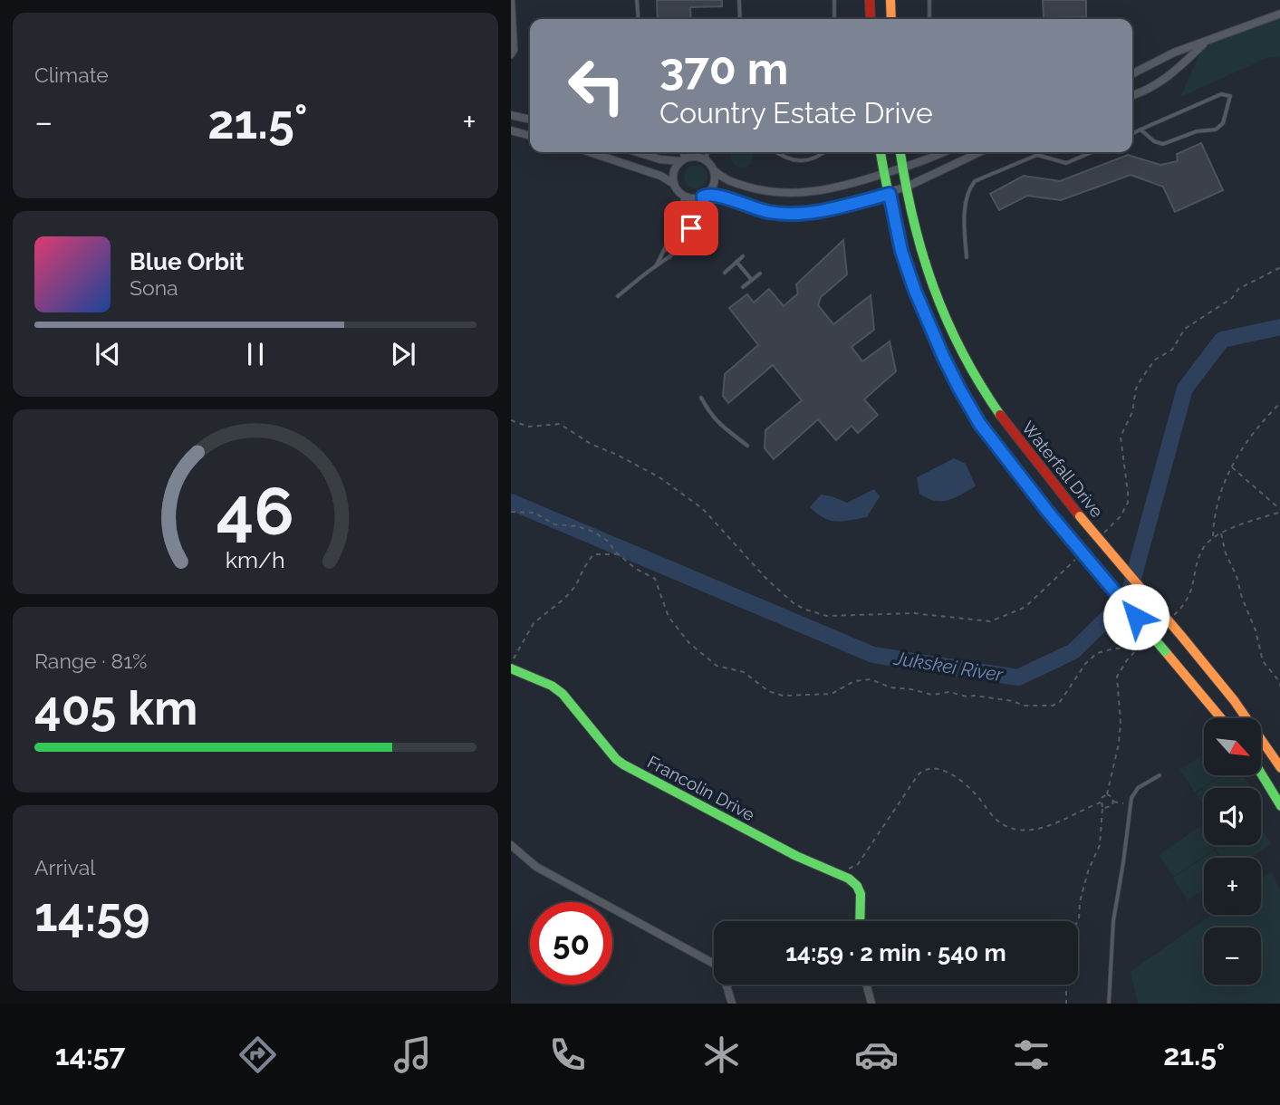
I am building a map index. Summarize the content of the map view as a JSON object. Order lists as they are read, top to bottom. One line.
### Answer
{"streets":{"main road":["Waterfall Drive","Francolin Drive"]},"water":["Jukskei River"],"north":"bottom right","page":{"tile":["Climate",["Range · 81%","405 km"],["Arrival","14:59"]],"turn":["370 m","Country Estate Drive"],"heat":["−","21.5°","+"],"song":["Blue Orbit","Sona"],"map_buttons":["+","−"],"limit":"50","trip":"14:59 · 2 min · 540 m","tabs":["14:57","21.5°"],"gauge":["46","km/h"]}}
